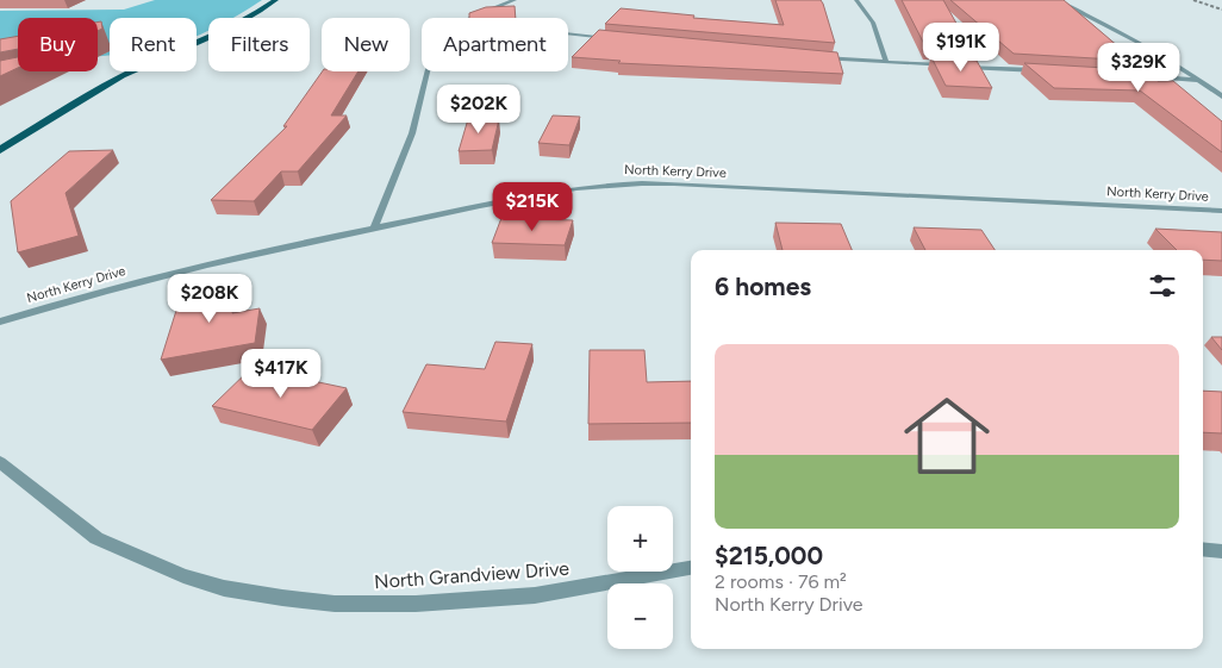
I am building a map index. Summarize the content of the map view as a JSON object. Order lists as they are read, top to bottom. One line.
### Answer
{"streets":{"street":["North Kerry Drive","North Grandview Drive"]},"page":{"chip":["Buy","Rent","Filters","New","Apartment"],"price":["$191K","$329K","$202K","$215K","$208K","$417K"],"heading":"6 homes","list":[{"name":"$215,000","note":"2 rooms · 76 m² · North Kerry Drive"}],"map_buttons":["+","−"]}}
